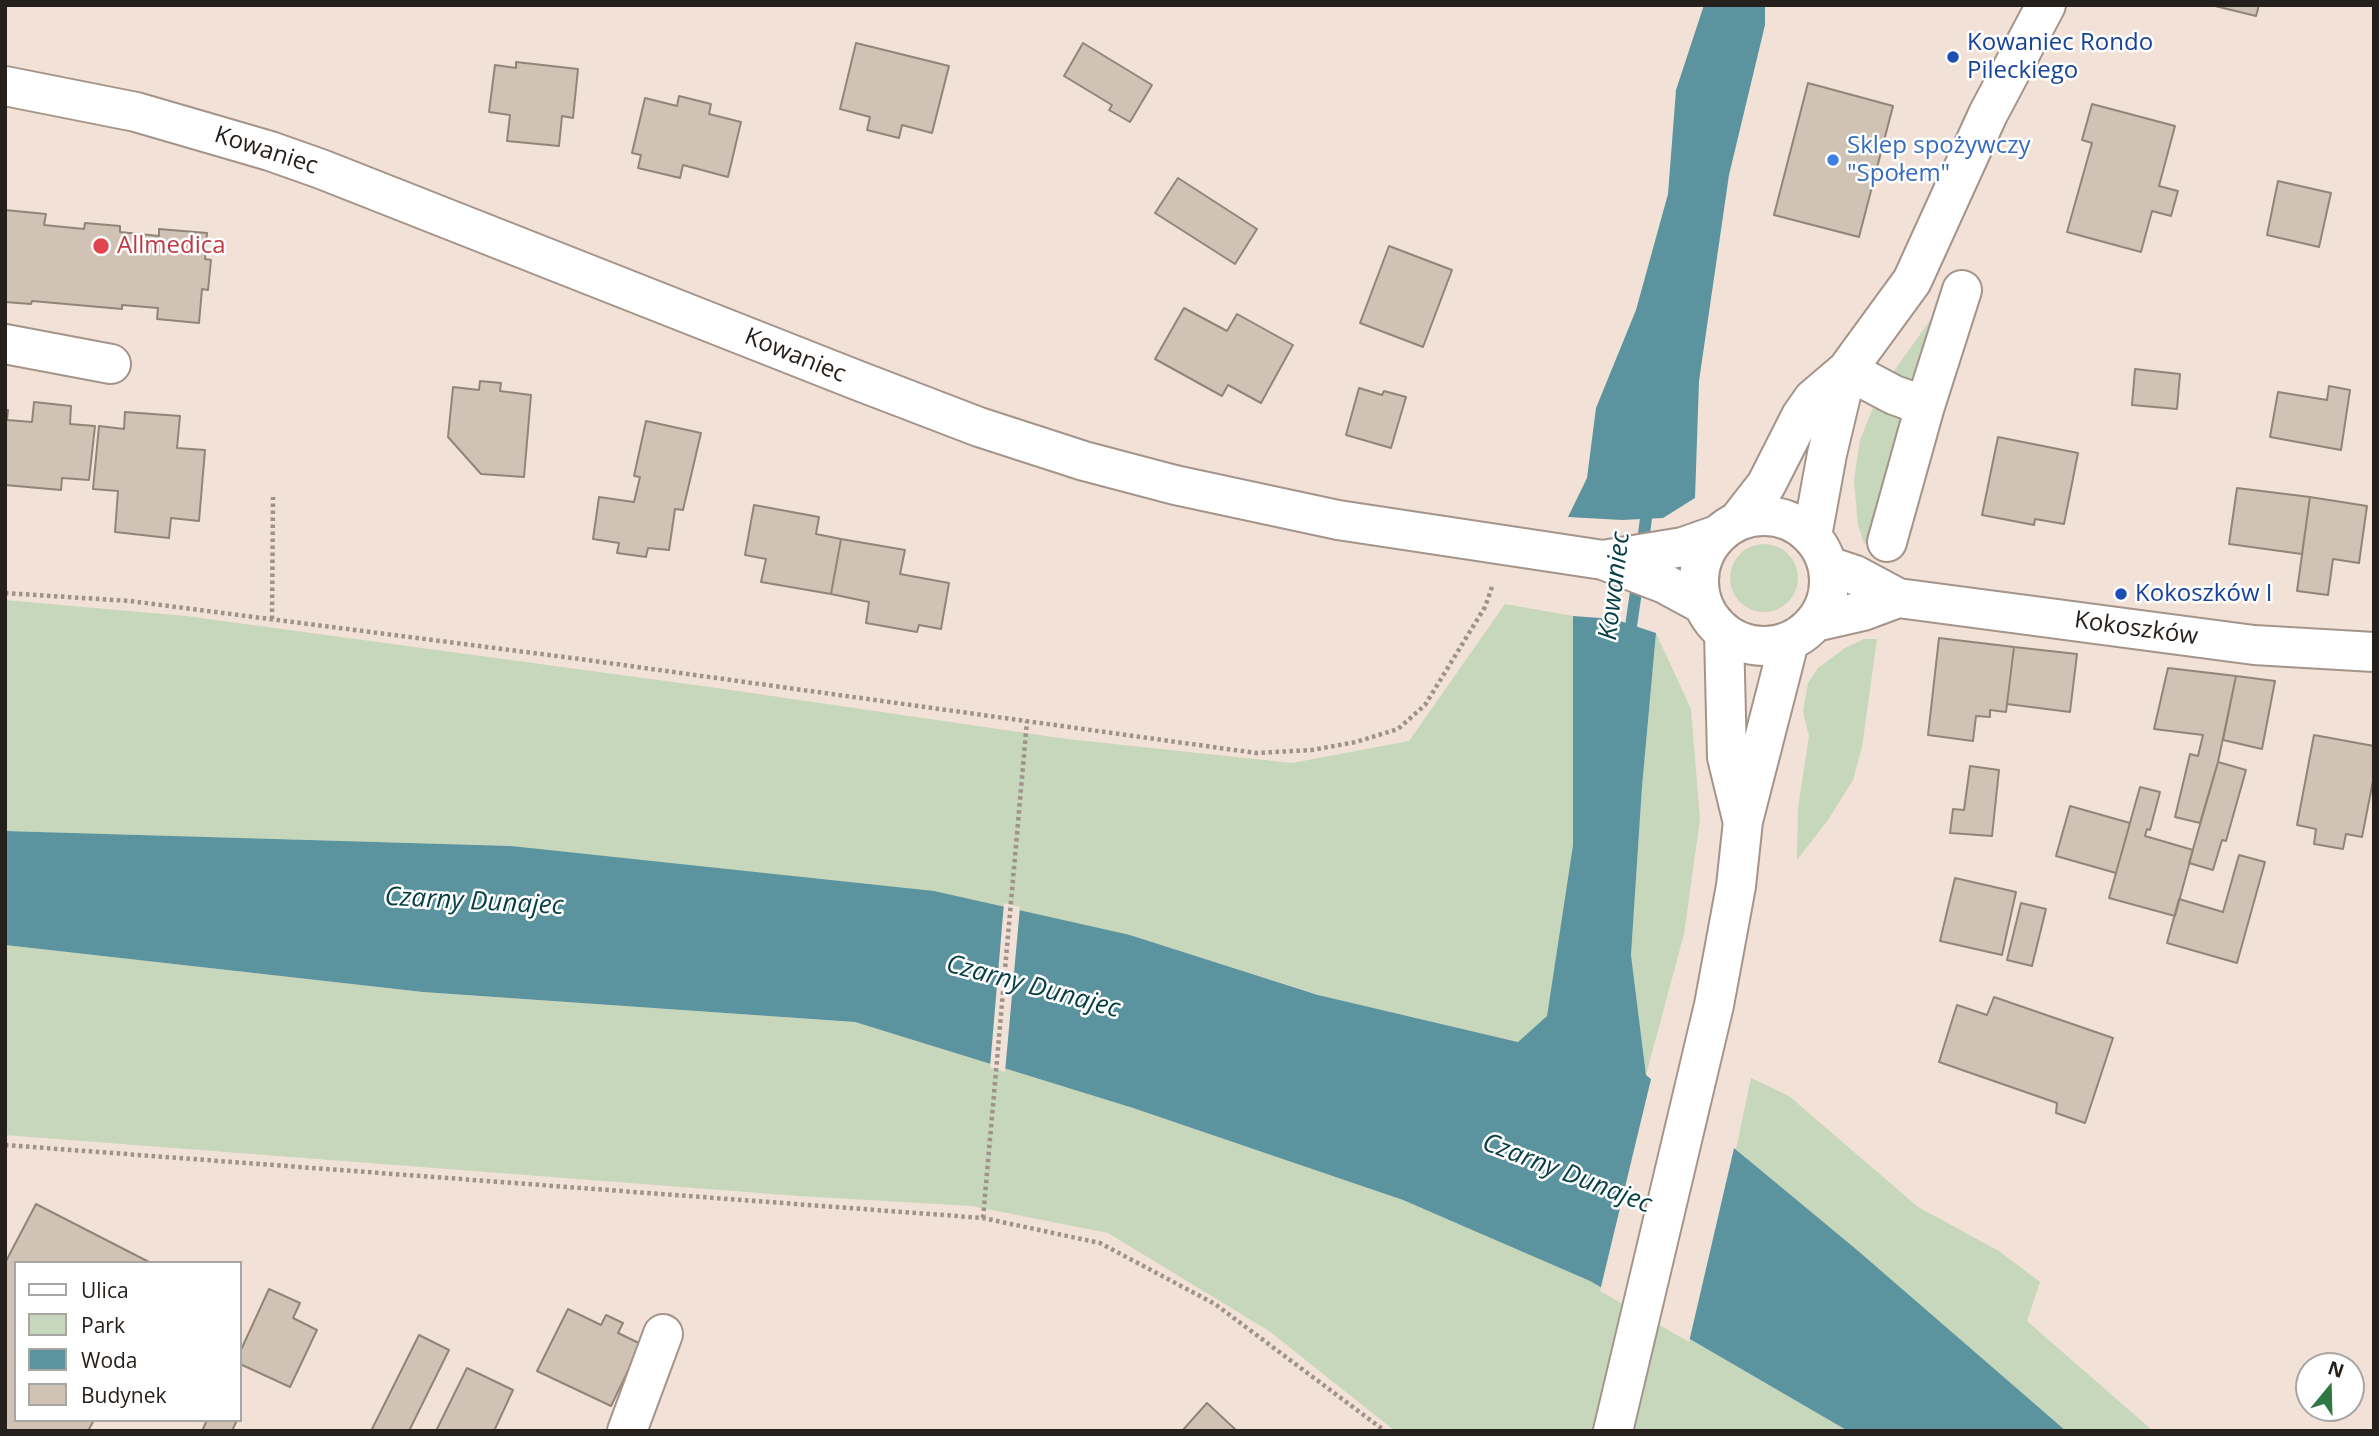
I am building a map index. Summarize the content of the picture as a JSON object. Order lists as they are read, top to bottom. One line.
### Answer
{"streets":{"street":["Kowaniec","Kokoszków"]},"crossings":[["Kowaniec","Kokoszków"]],"water":["Kowaniec","Czarny Dunajec"],"places":["Kowaniec Rondo Pileckiego","Sklep spożywczy \"Społem\"","Allmedica","Kokoszków I"],"legend":["Ulica","Park","Woda","Budynek"],"north":"top"}
